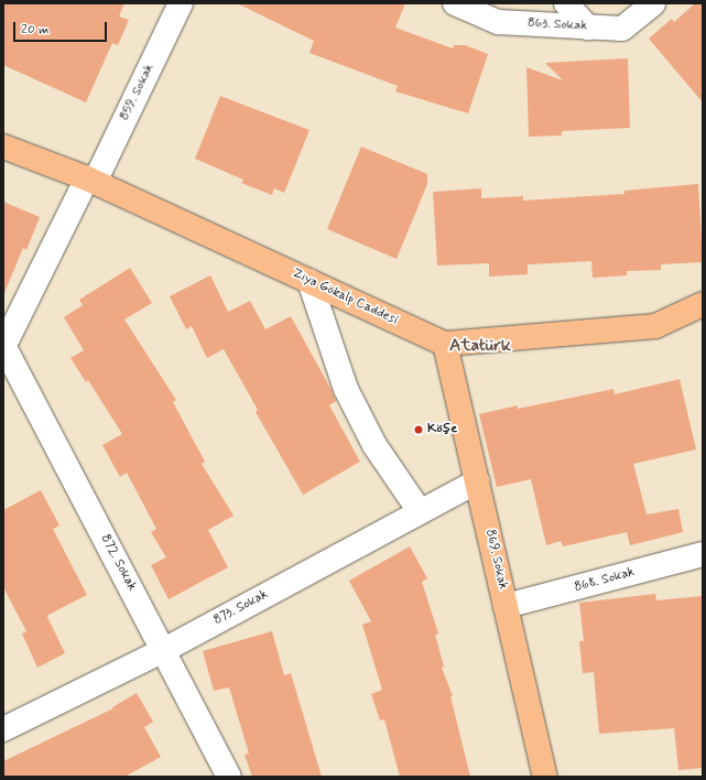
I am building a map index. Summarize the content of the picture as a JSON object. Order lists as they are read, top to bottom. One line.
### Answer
{"streets":{"main road":["Ziya Gökalp Caddesi","869. Sokak"],"street":["863. Sokak","859. Sokak","872. Sokak","868. Sokak","873. Sokak"]},"crossings":[["859. Sokak","Ziya Gökalp Caddesi"],["859. Sokak","872. Sokak"],["Ziya Gökalp Caddesi","869. Sokak"],["869. Sokak","868. Sokak"],["869. Sokak","873. Sokak"],["872. Sokak","873. Sokak"]],"districts":["Atatürk"],"places":["Köşe"],"scale_bar":"20 m"}
